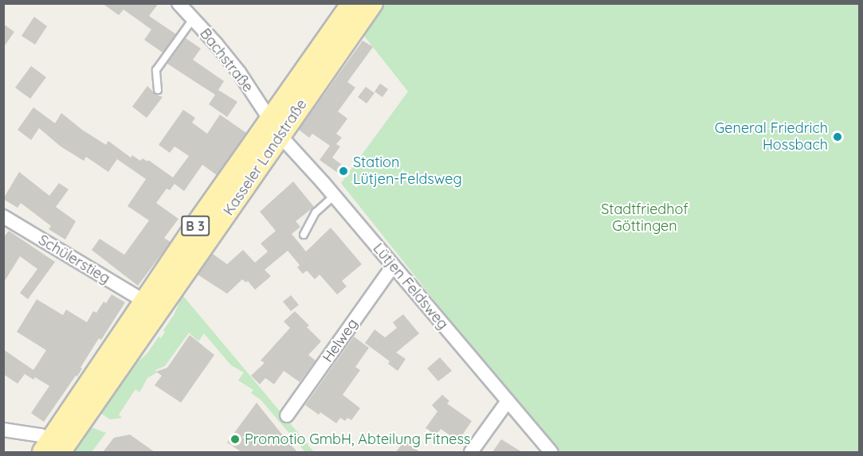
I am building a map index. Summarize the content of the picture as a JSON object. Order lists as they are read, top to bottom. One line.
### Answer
{"streets":{"main road":["Kasseler Landstraße","B 3"],"street":["Bachstraße","Schülerstieg","Lütjen Feldsweg","Helweg"]},"crossings":[["Bachstraße","Kasseler Landstraße"],["Bachstraße","Lütjen Feldsweg"],["Kasseler Landstraße","Schülerstieg"],["Kasseler Landstraße","Lütjen Feldsweg"],["Lütjen Feldsweg","Helweg"]],"parks":["Stadtfriedhof Göttingen"],"places":["General Friedrich Hossbach","Station Lütjen-Feldsweg","Promotio GmbH, Abteilung Fitness"]}
